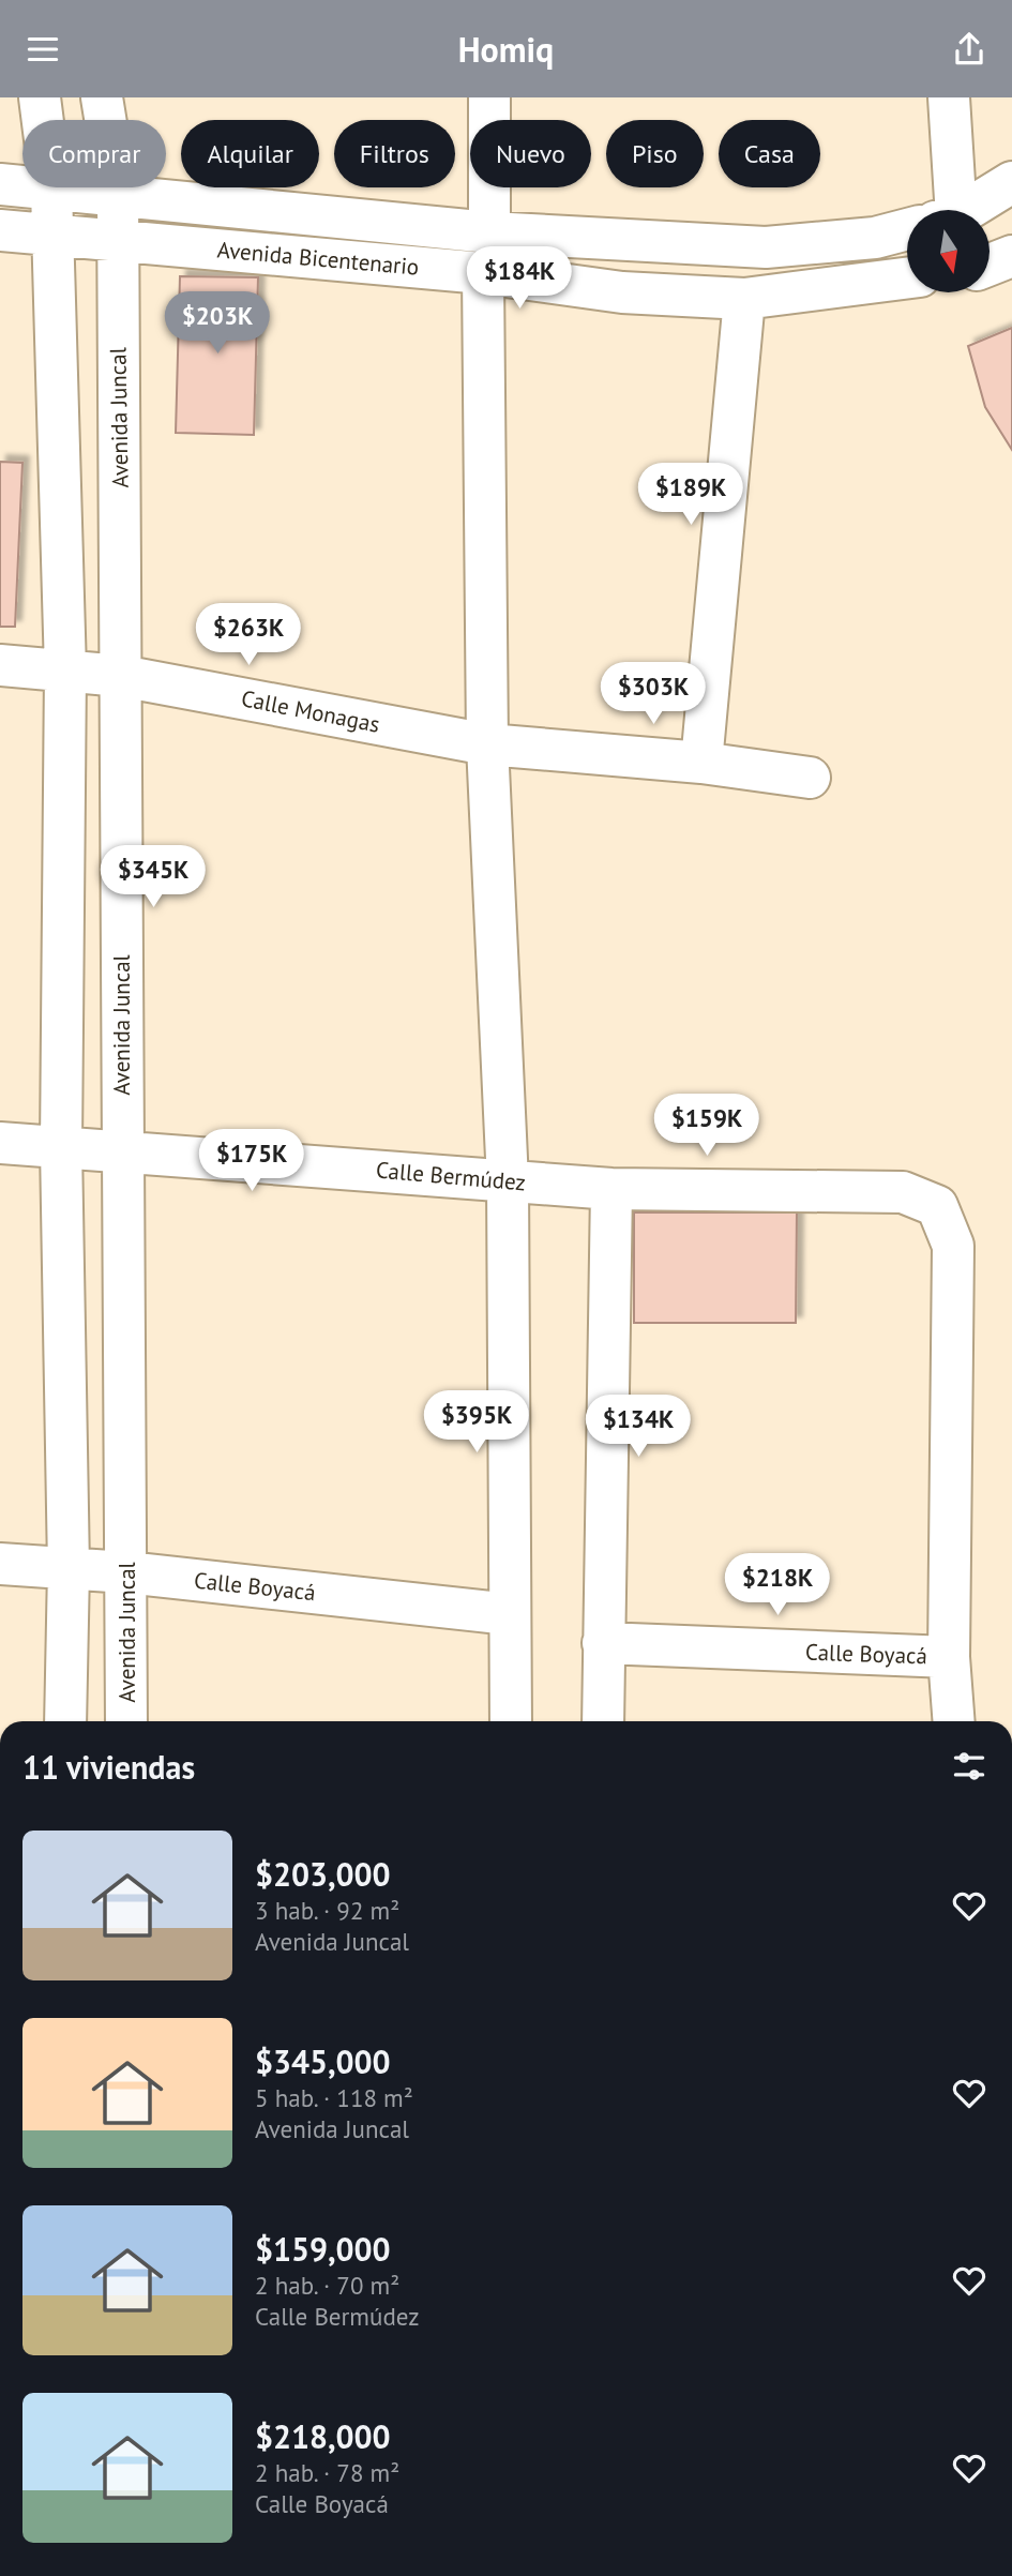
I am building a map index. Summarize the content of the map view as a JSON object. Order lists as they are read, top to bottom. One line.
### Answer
{"streets":{"street":["Avenida Bicentenario","Avenida Juncal","Calle Monagas","Calle Bermúdez","Calle Boyacá"]},"crossings":[["Avenida Bicentenario","Avenida Juncal"],["Avenida Juncal","Calle Monagas"],["Avenida Juncal","Calle Bermúdez"],["Avenida Juncal","Calle Boyacá"],["Calle Bermúdez","Calle Boyacá"]],"north":"bottom","page":{"header":"Homiq","chip":["Comprar","Alquilar","Filtros","Nuevo","Piso","Casa"],"price":["$184K","$203K","$189K","$263K","$303K","$345K","$159K","$175K","$395K","$134K","$218K"],"heading":"11 viviendas","list":[{"name":"$203,000","note":"3 hab. · 92 m² · Avenida Juncal"},{"name":"$345,000","note":"5 hab. · 118 m² · Avenida Juncal"},{"name":"$159,000","note":"2 hab. · 70 m² · Calle Bermúdez"},{"name":"$218,000","note":"2 hab. · 78 m² · Calle Boyacá"}]}}
